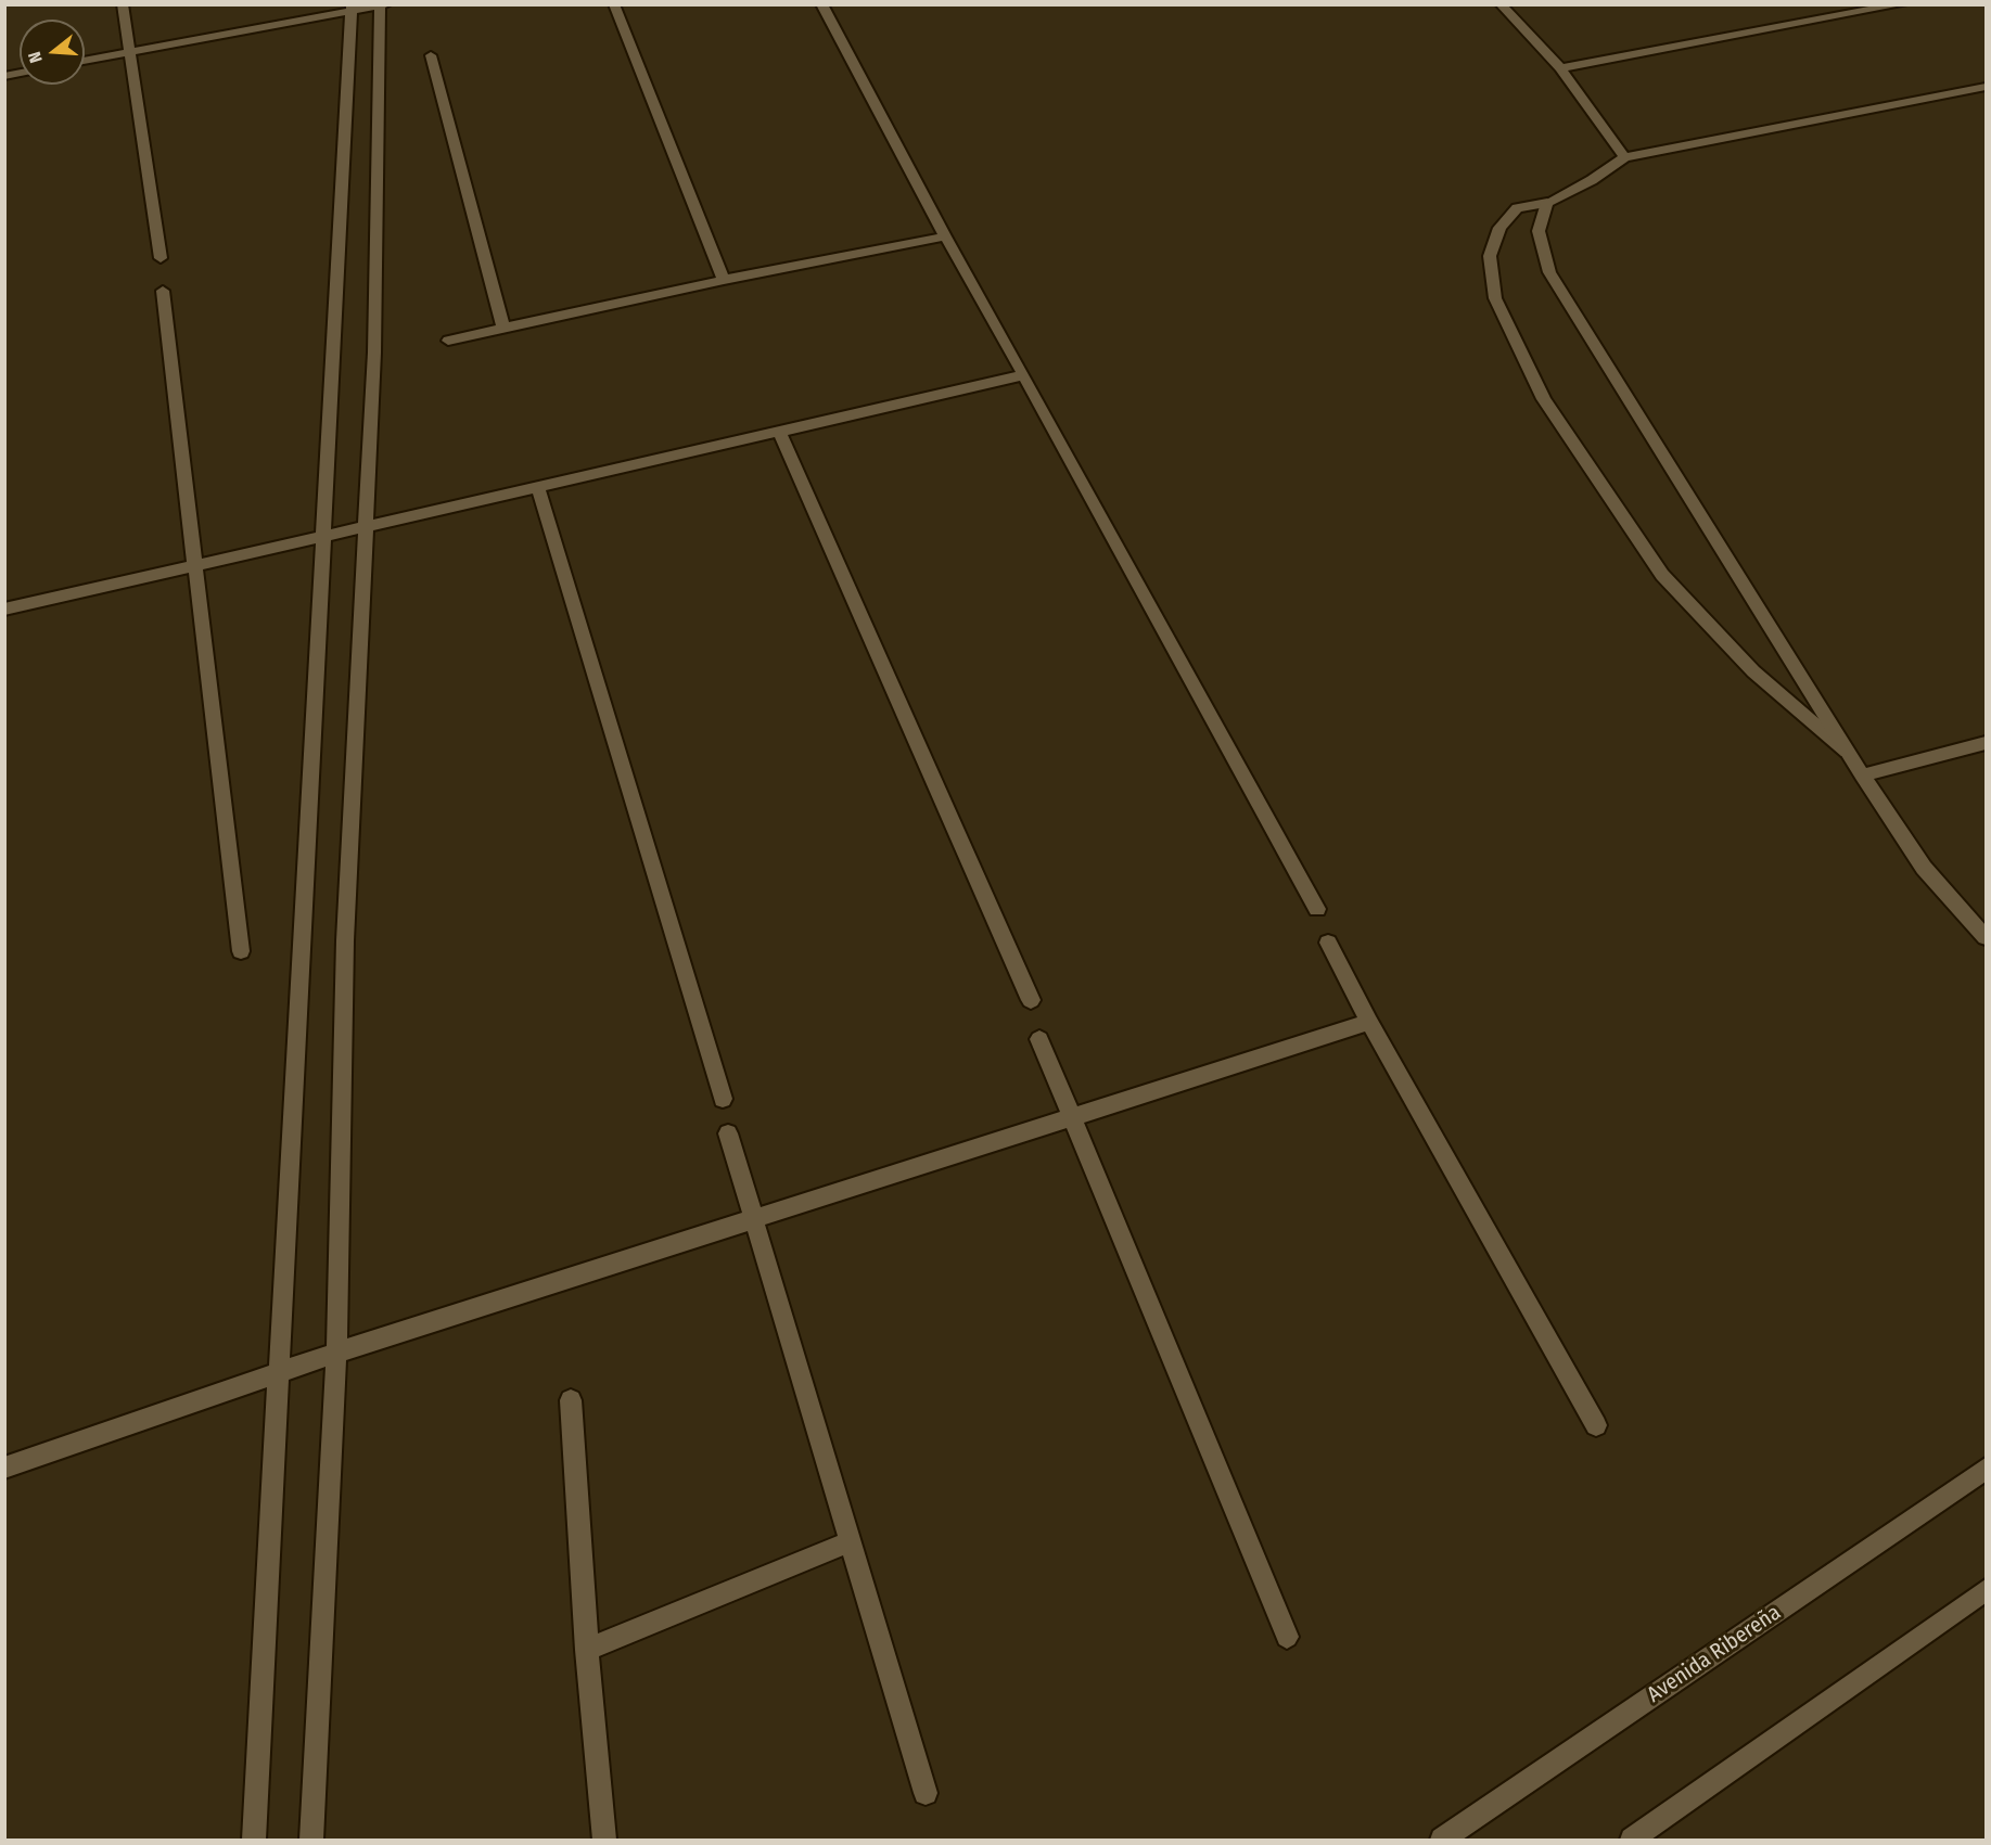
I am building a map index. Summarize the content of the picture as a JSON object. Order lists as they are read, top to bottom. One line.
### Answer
{"streets":{"street":["Avenida Ribereña"]},"north":"left"}
